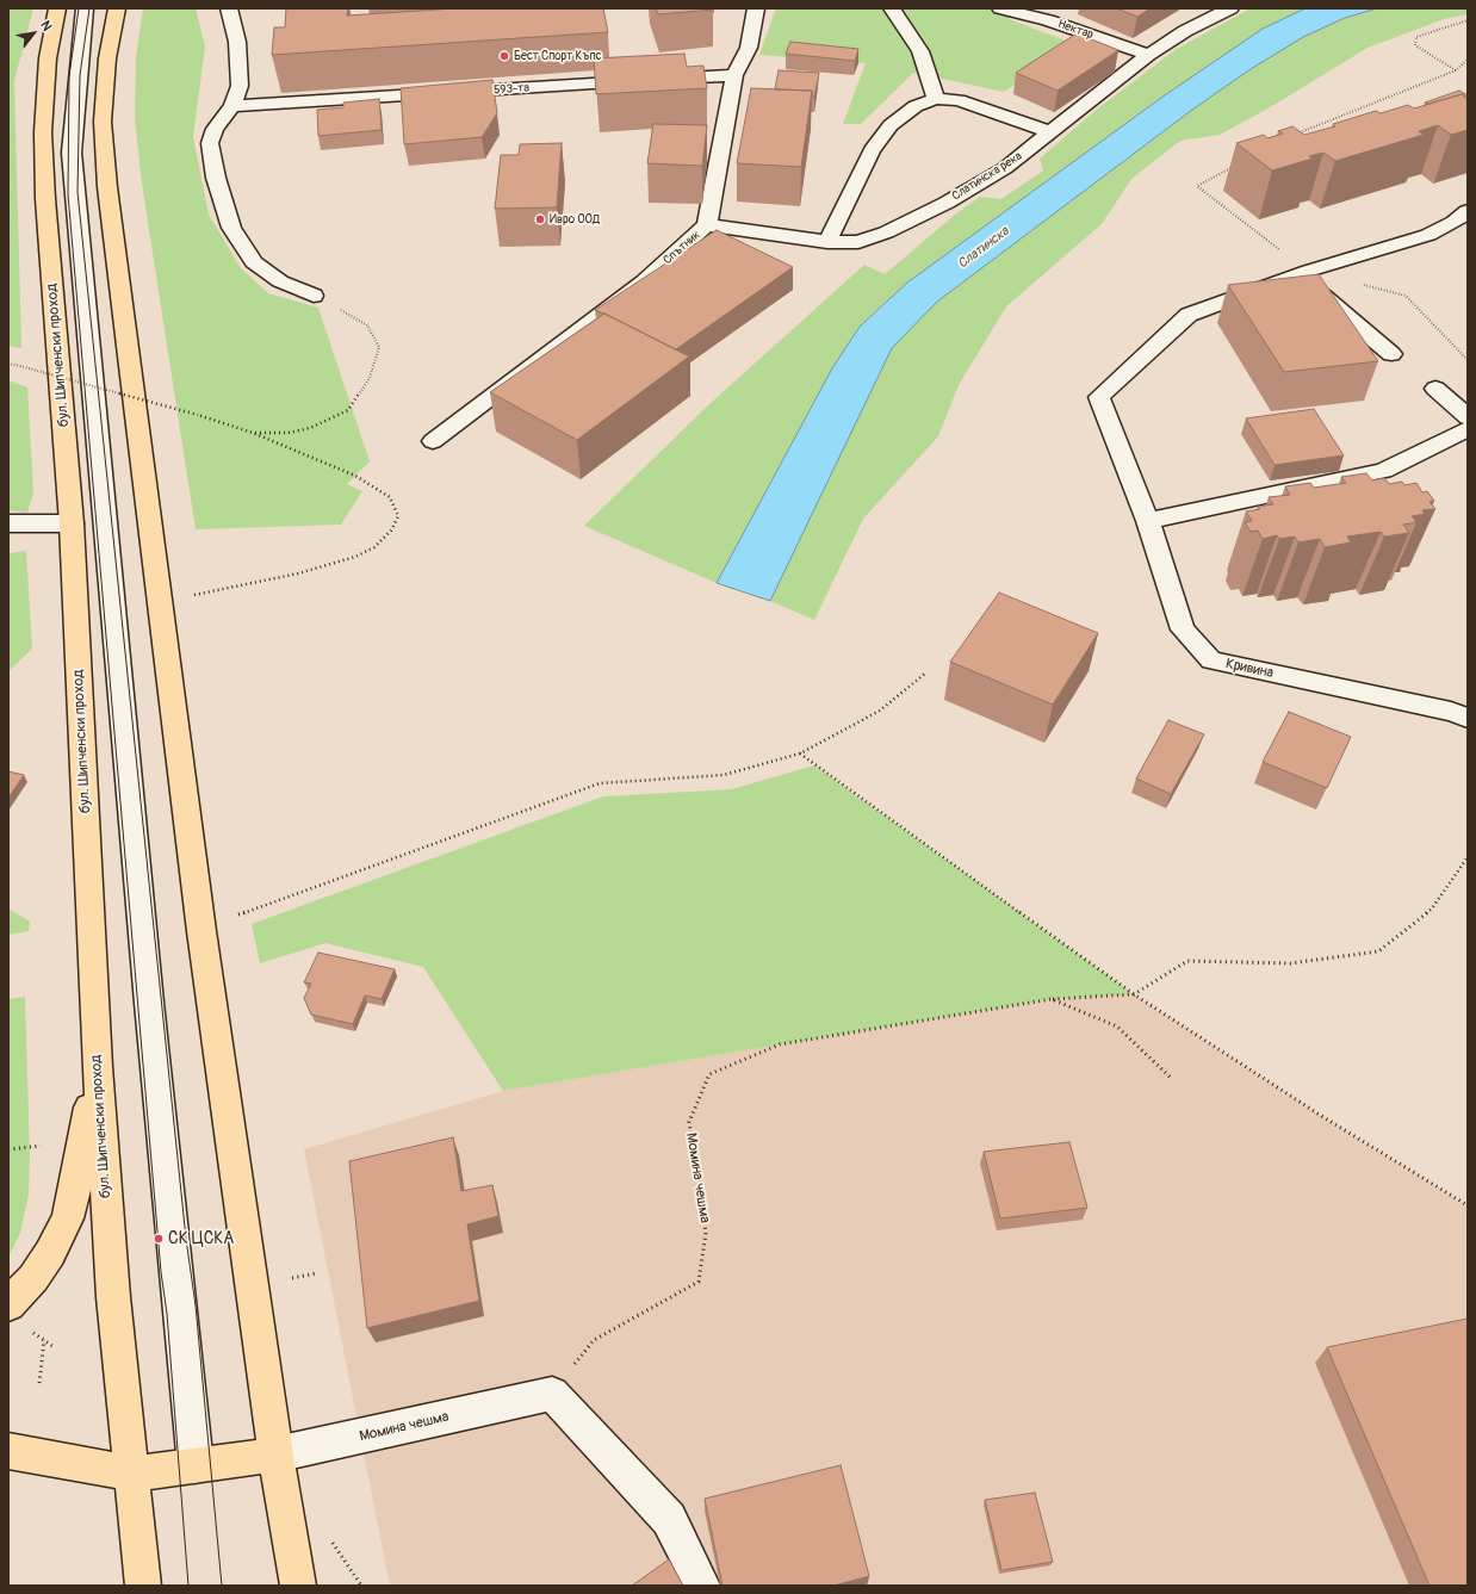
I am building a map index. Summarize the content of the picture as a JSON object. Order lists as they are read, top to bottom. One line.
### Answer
{"streets":{"main road":["бул. Шипченски проход"],"street":["Нектар","593-та","Слатинска река","Спътник","Кривина","Момина чешма"]},"crossings":[["Нектар","Слатинска река"],["593-та","Спътник"],["Слатинска река","Спътник"]],"water":["Слатинска"],"places":["Бест Спорт Къпс","Ивро ООД","СК ЦСКА"],"north":"top right"}
